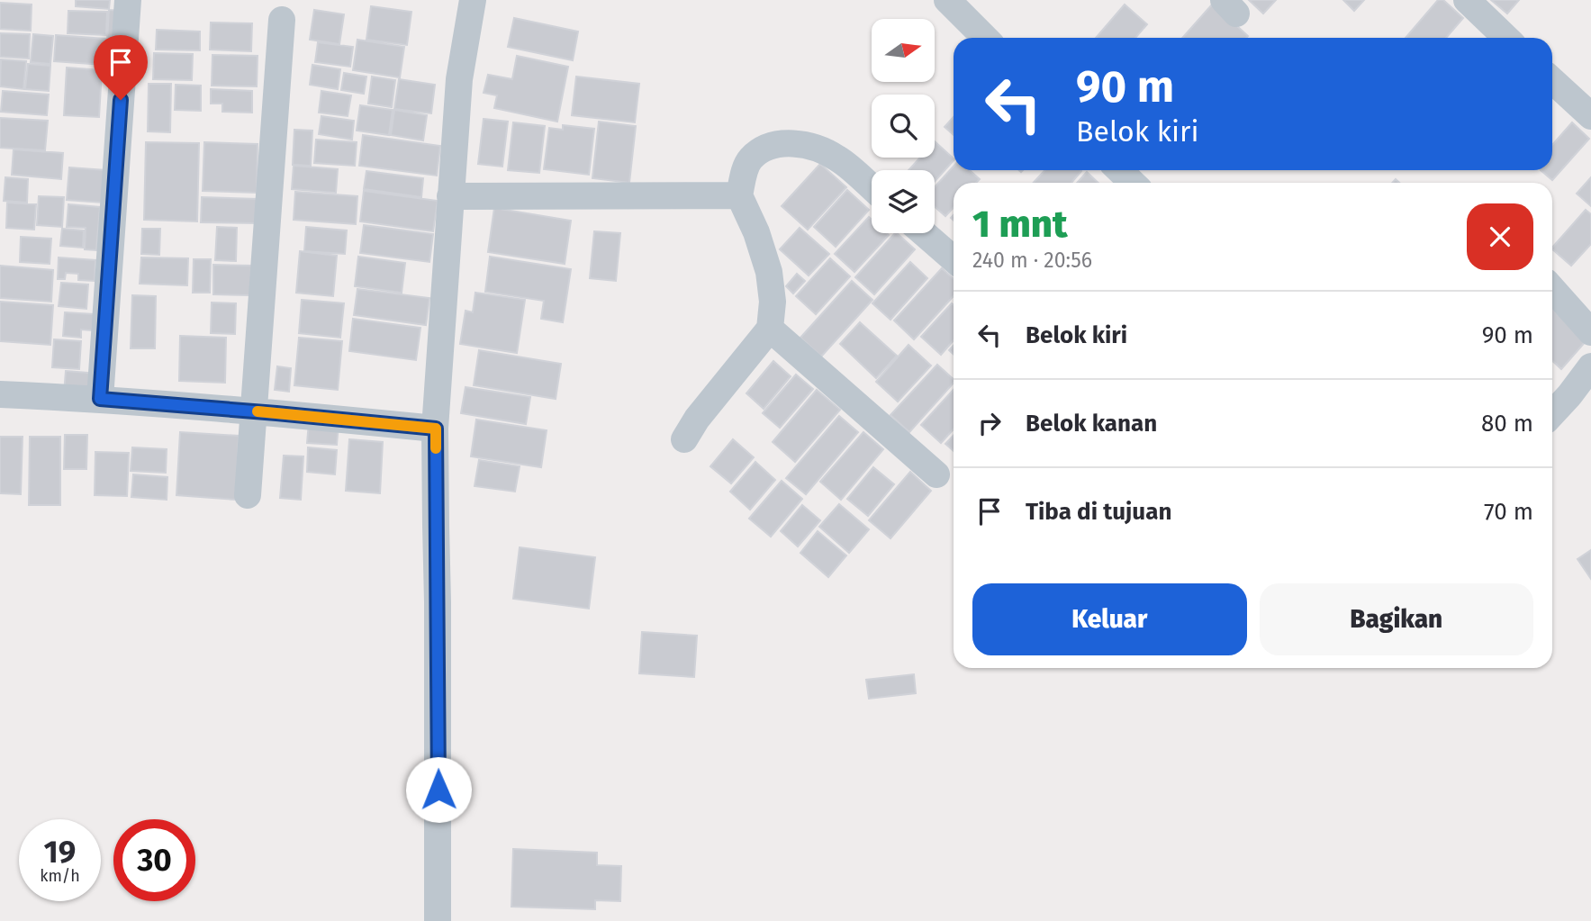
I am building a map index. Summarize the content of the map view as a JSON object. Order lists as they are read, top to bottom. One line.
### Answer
{"north":"right","page":{"turn":["90 m","Belok kiri"],"heading":["1 mnt","240 m · 20:56"],"list":[{"name":"Belok kiri","value":"90 m"},{"name":"Belok kanan","value":"80 m"},{"name":"Tiba di tujuan","value":"70 m"}],"buttons":["Keluar","Bagikan"],"speed":"19 km/h","limit":"30"}}
